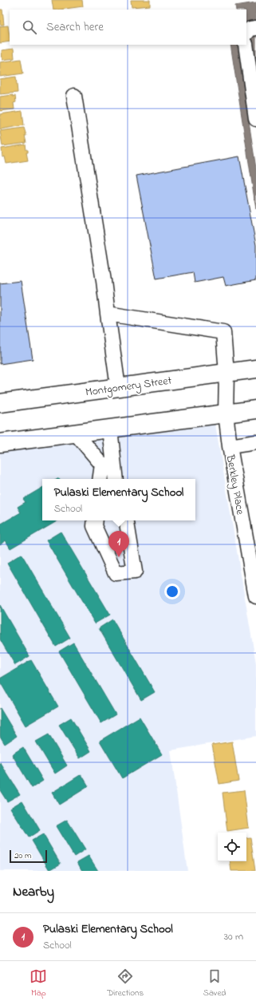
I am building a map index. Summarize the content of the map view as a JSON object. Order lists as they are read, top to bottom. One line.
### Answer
{"streets":{"main road":["Montgomery Street"],"street":["Berkley Place"]},"crossings":[["Montgomery Street","Berkley Place"]],"scale_bar":"20 m","page":{"search":"Search here","popup":["Pulaski Elementary School","School"],"pins":"1","scale":"20 m","heading":"Nearby","list":[{"mark":"1","name":"Pulaski Elementary School","note":"School","value":"30 m"}],"nav":["Map","Directions","Saved"]}}
